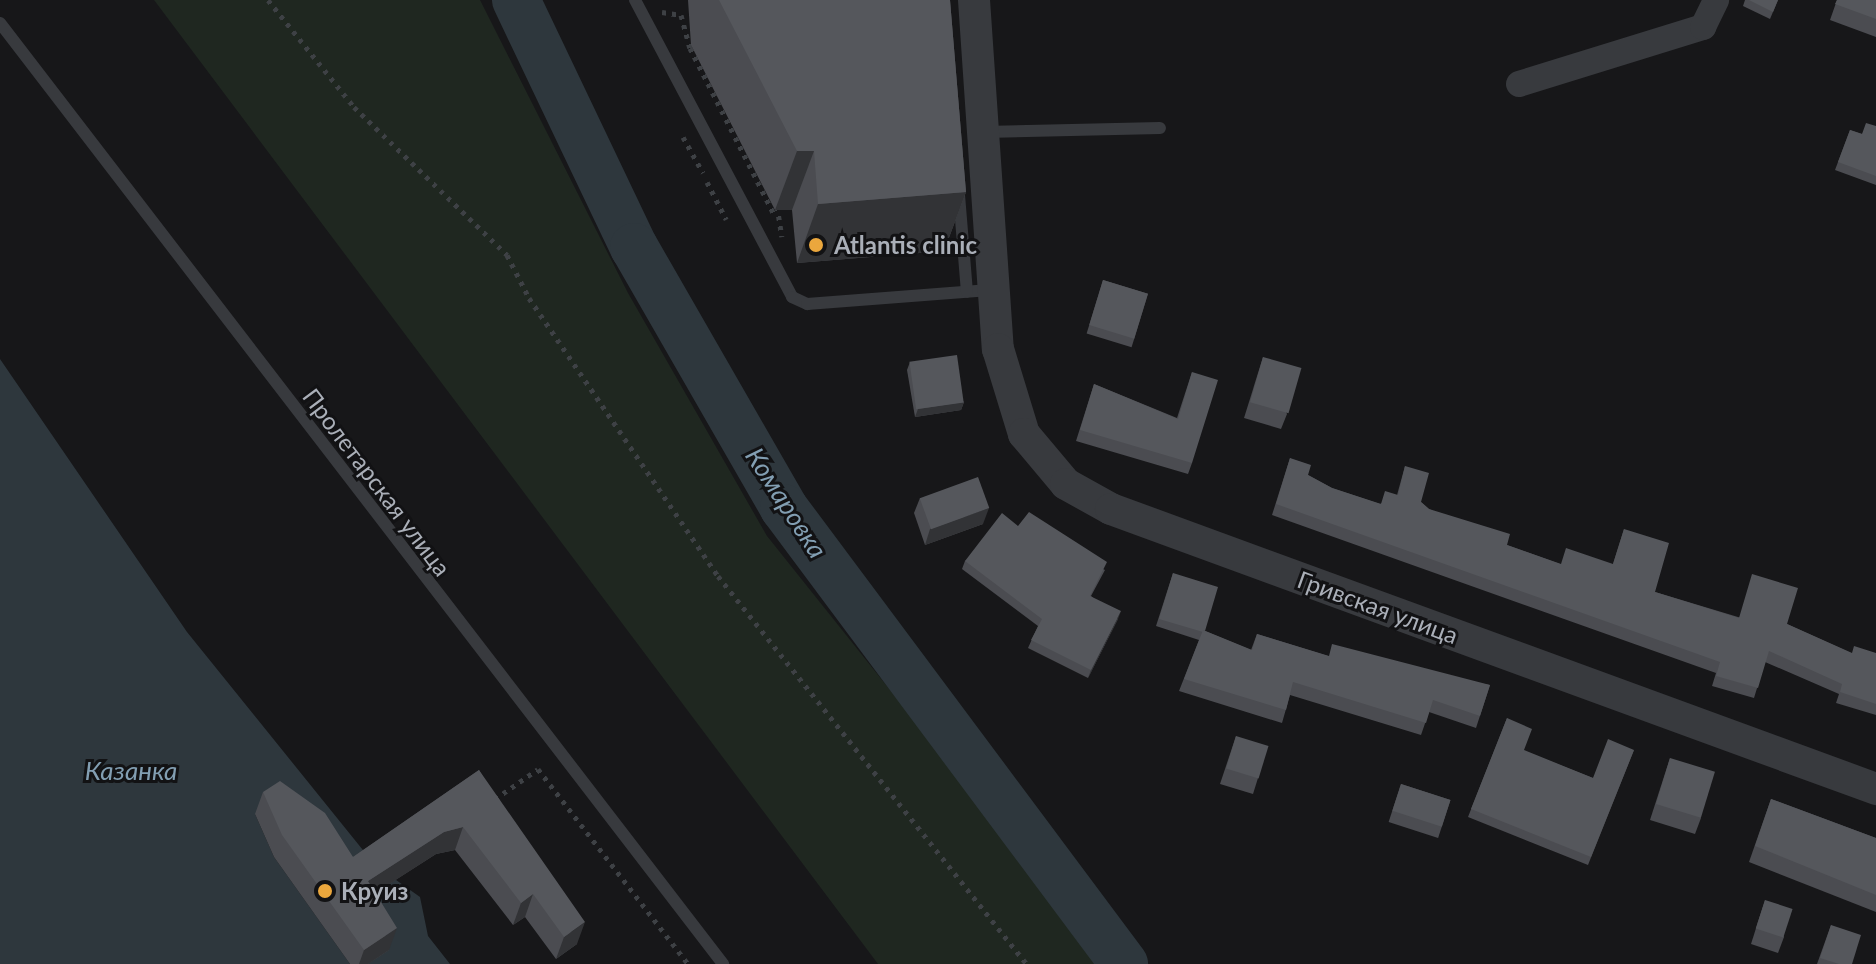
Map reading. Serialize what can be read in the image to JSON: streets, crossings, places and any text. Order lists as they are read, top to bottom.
{
  "streets": {
    "street": ["Гривская улица"],
    "lane": ["Пролетарская улица"]
  },
  "water": ["Комаровка", "Казанка"],
  "places": ["Atlantis clinic", "Круиз"]
}
